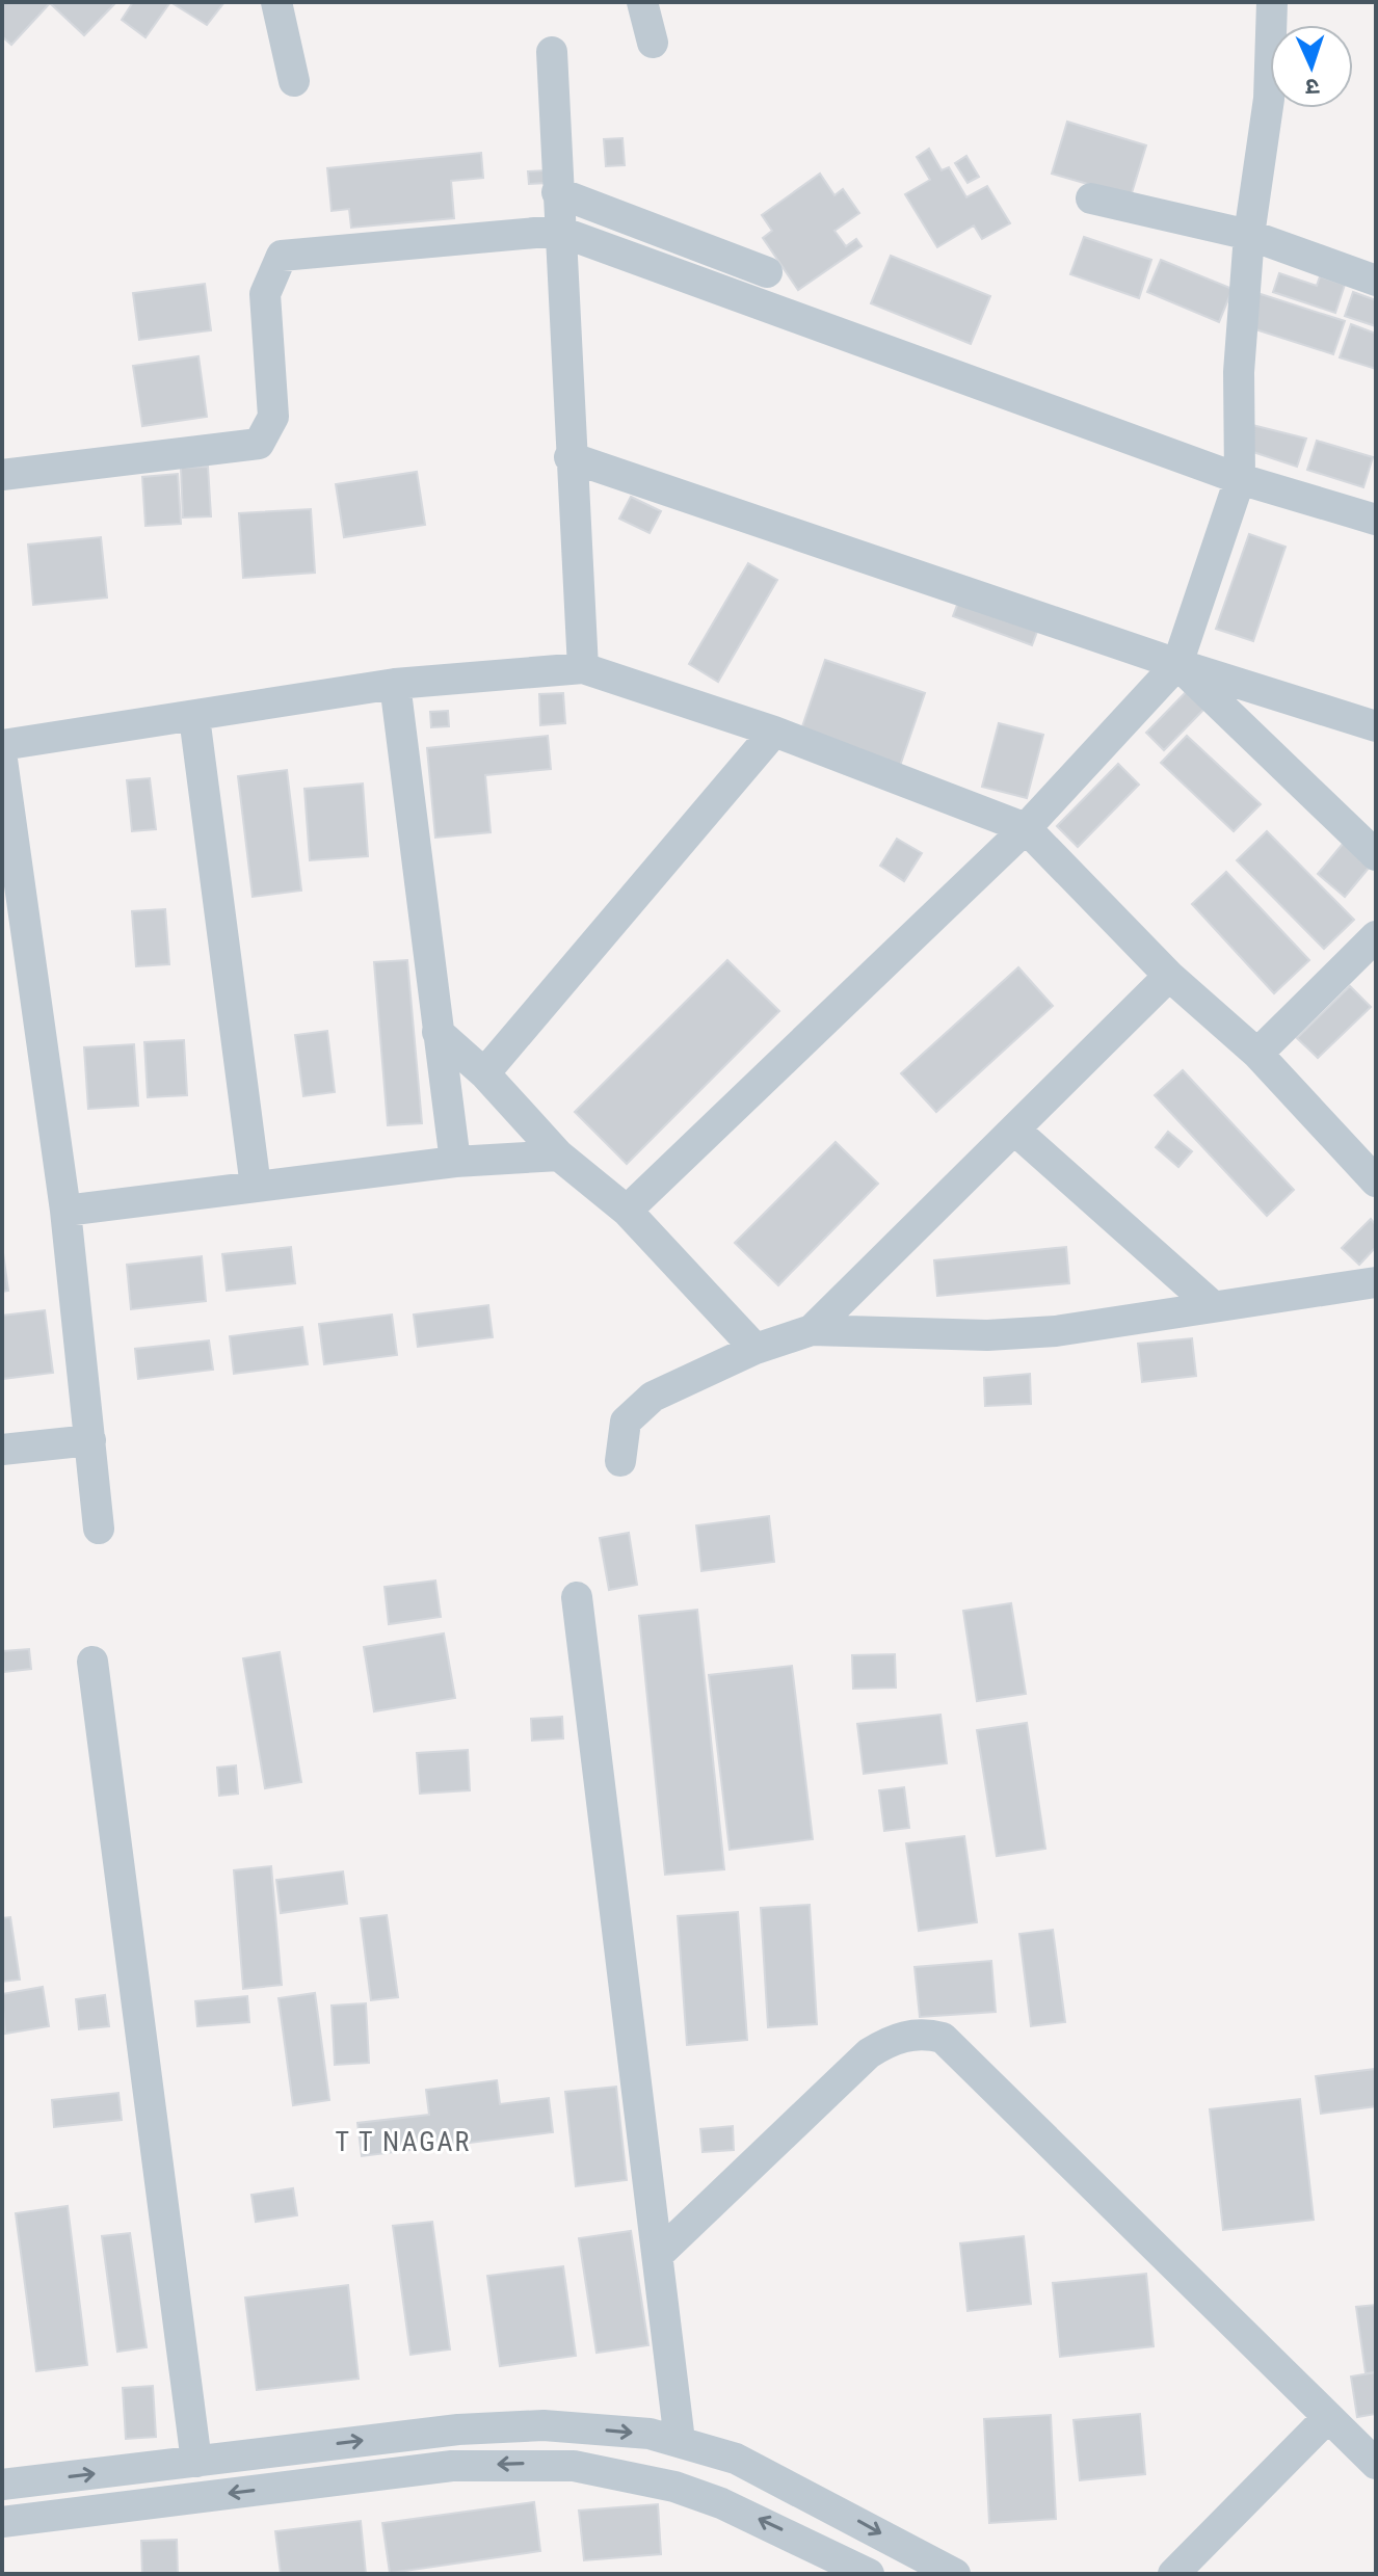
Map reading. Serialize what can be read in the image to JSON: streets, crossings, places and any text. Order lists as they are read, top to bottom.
{
  "districts": ["T T NAGAR"],
  "north": "bottom"
}
